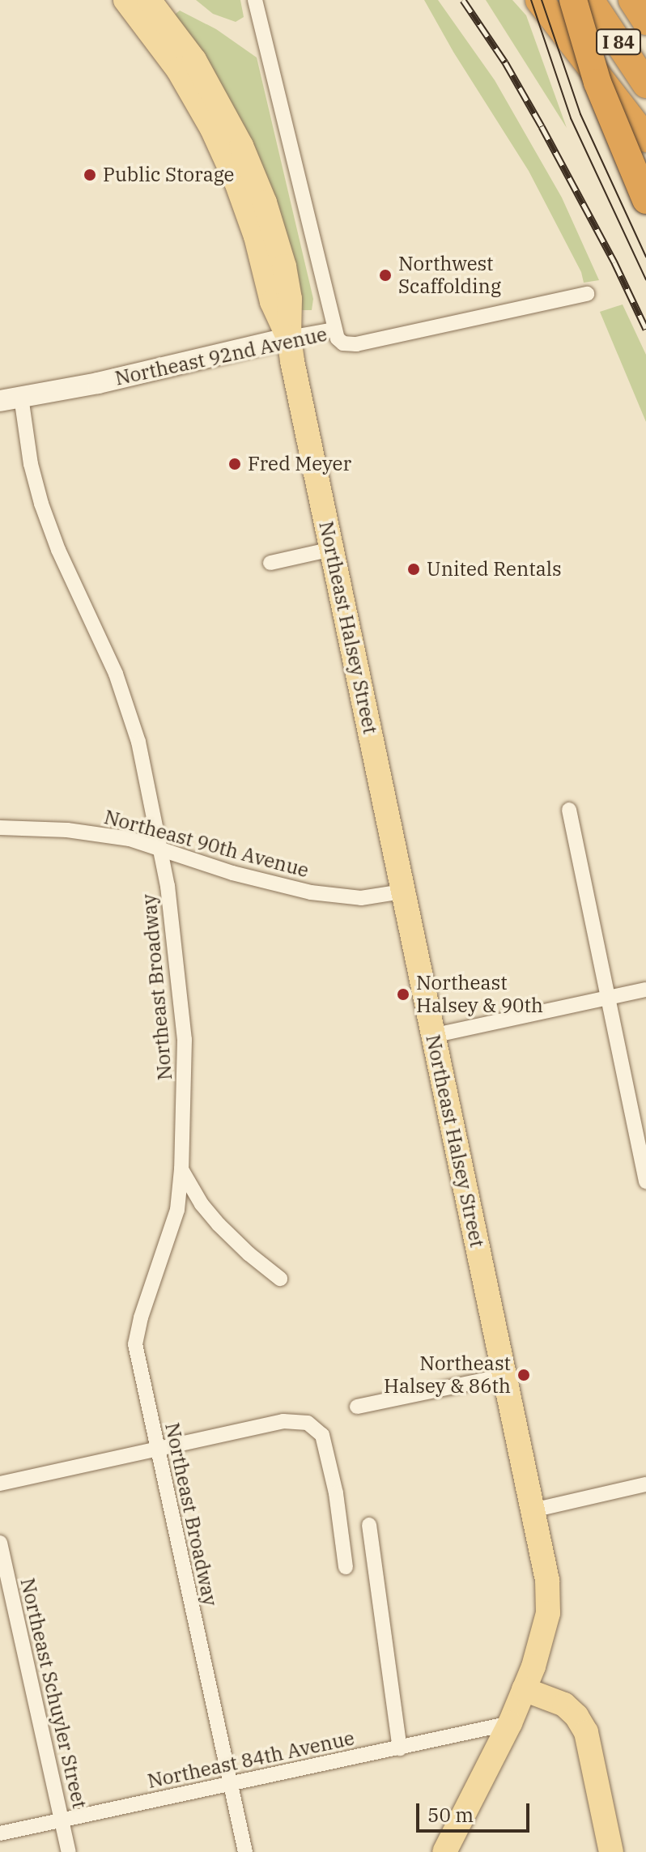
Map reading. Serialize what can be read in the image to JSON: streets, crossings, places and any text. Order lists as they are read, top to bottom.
{
  "streets": {
    "highway": ["I 84"],
    "main road": ["Northeast Halsey Street"],
    "street": [
      "Northeast 92nd Avenue",
      "Northeast 90th Avenue",
      "Northeast Broadway",
      "Northeast Schuyler Street",
      "Northeast 84th Avenue"
    ]
  },
  "crossings": [
    ["Northeast 92nd Avenue", "Northeast Halsey Street"],
    ["Northeast 92nd Avenue", "Northeast Broadway"],
    ["Northeast Halsey Street", "Northeast 90th Avenue"],
    ["Northeast Halsey Street", "Northeast 84th Avenue"],
    ["Northeast 90th Avenue", "Northeast Broadway"],
    ["Northeast Broadway", "Northeast 84th Avenue"],
    ["Northeast Schuyler Street", "Northeast 84th Avenue"]
  ],
  "places": [
    "Public Storage",
    "Northwest Scaffolding",
    "Fred Meyer",
    "United Rentals",
    "Northeast Halsey & 90th",
    "Northeast Halsey & 86th"
  ],
  "scale_bar": "50 m"
}
